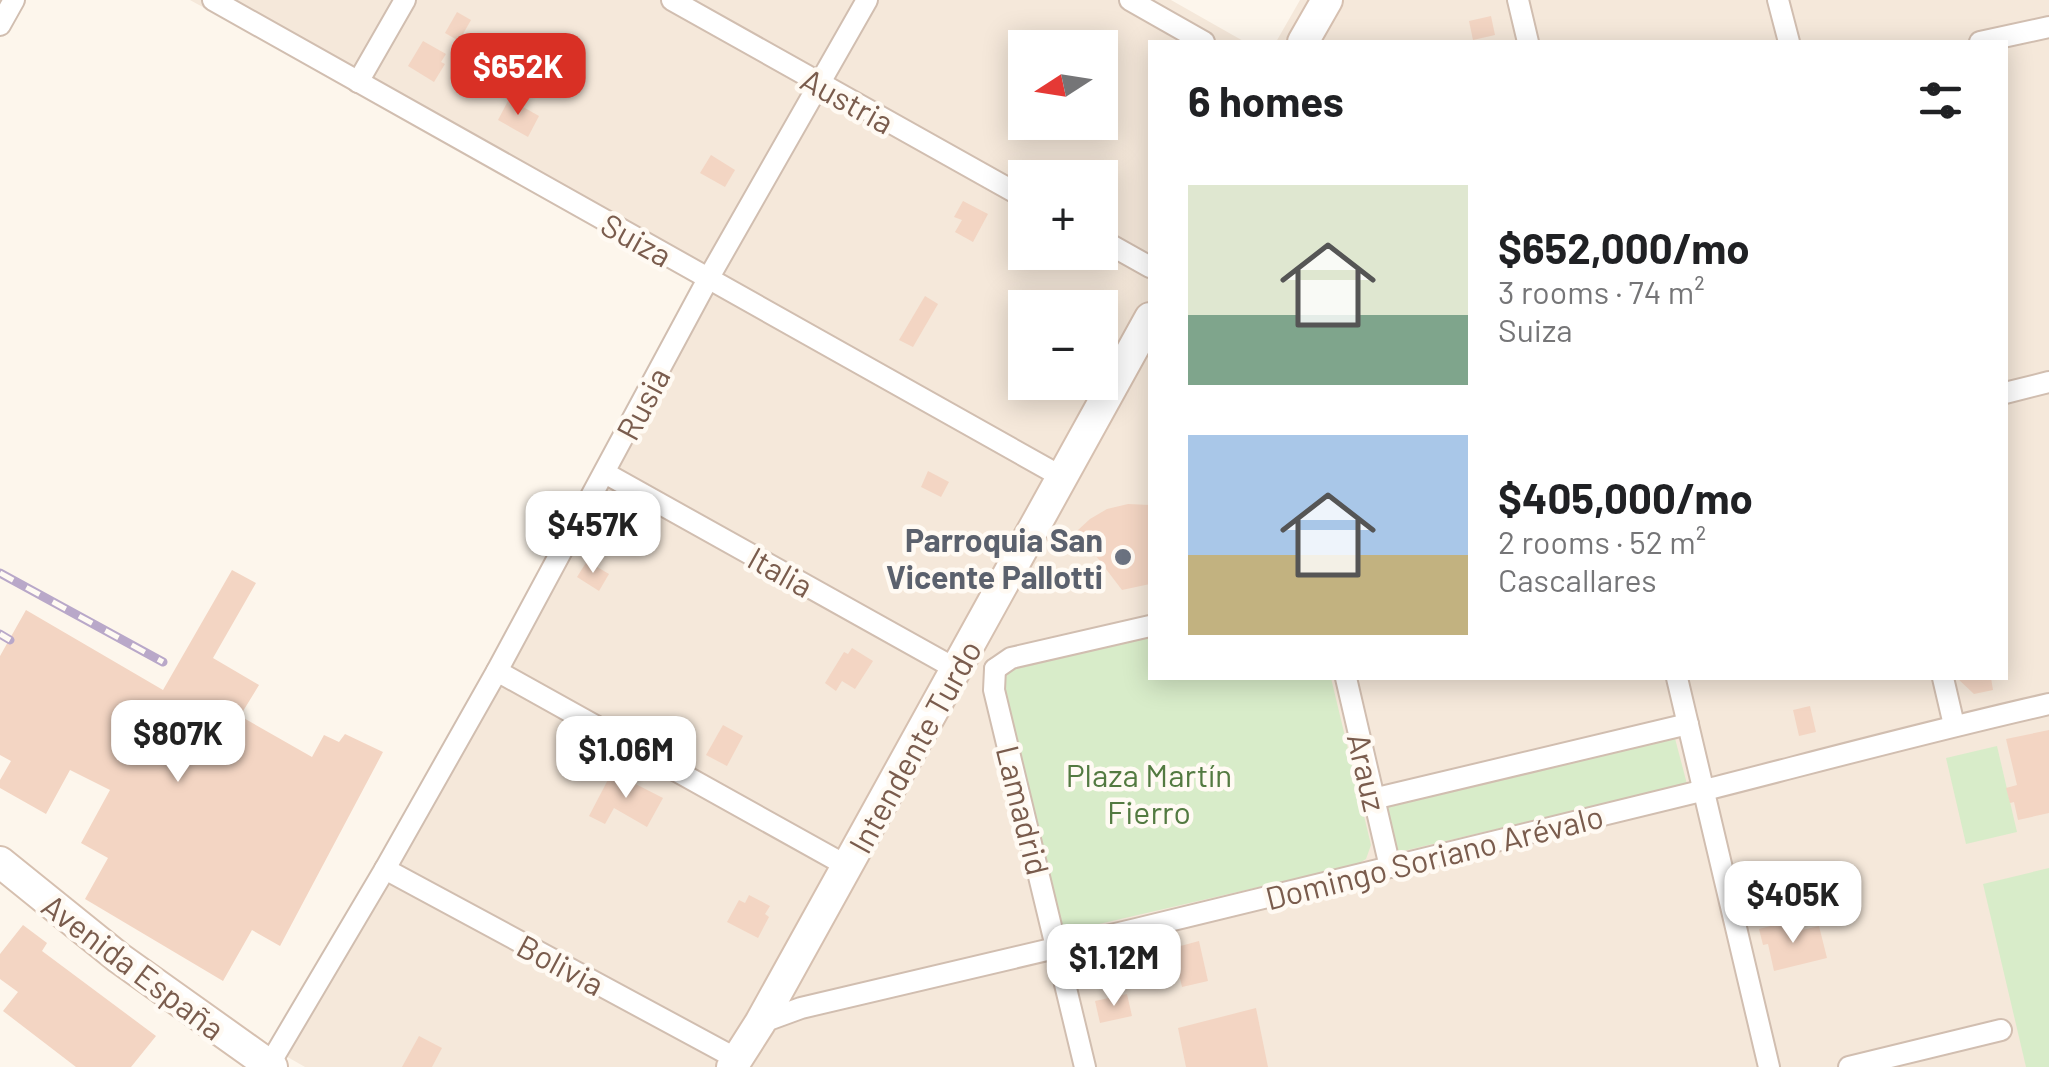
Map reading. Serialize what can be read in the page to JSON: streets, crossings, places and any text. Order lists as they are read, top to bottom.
{
  "streets": {
    "street": [
      "Austria",
      "Suiza",
      "Rusia",
      "Italia",
      "Intendente Turdo",
      "Arauz",
      "Lamadrid",
      "Domingo Soriano Arévalo",
      "Bolivia",
      "Avenida España"
    ]
  },
  "crossings": [
    ["Austria", "Rusia"],
    ["Suiza", "Rusia"],
    ["Suiza", "Intendente Turdo"],
    ["Rusia", "Italia"],
    ["Rusia", "Bolivia"],
    ["Rusia", "Avenida España"],
    ["Italia", "Intendente Turdo"],
    ["Italia", "Lamadrid"],
    ["Intendente Turdo", "Domingo Soriano Arévalo"],
    ["Intendente Turdo", "Bolivia"],
    ["Arauz", "Domingo Soriano Arévalo"],
    ["Lamadrid", "Domingo Soriano Arévalo"]
  ],
  "parks": ["Plaza Martín Fierro"],
  "places": ["Parroquia San Vicente Pallotti"],
  "north": "left",
  "page": {
    "map_buttons": ["+", "−"],
    "price": [
      "$652K",
      "$457K",
      "$807K",
      "$1.06M",
      "$405K",
      "$1.12M"
    ],
    "heading": "6 homes",
    "list": [
      {
        "name": "$652,000/mo",
        "note": "3 rooms · 74 m² · Suiza"
      },
      {
        "name": "$405,000/mo",
        "note": "2 rooms · 52 m² · Cascallares"
      }
    ]
  }
}
